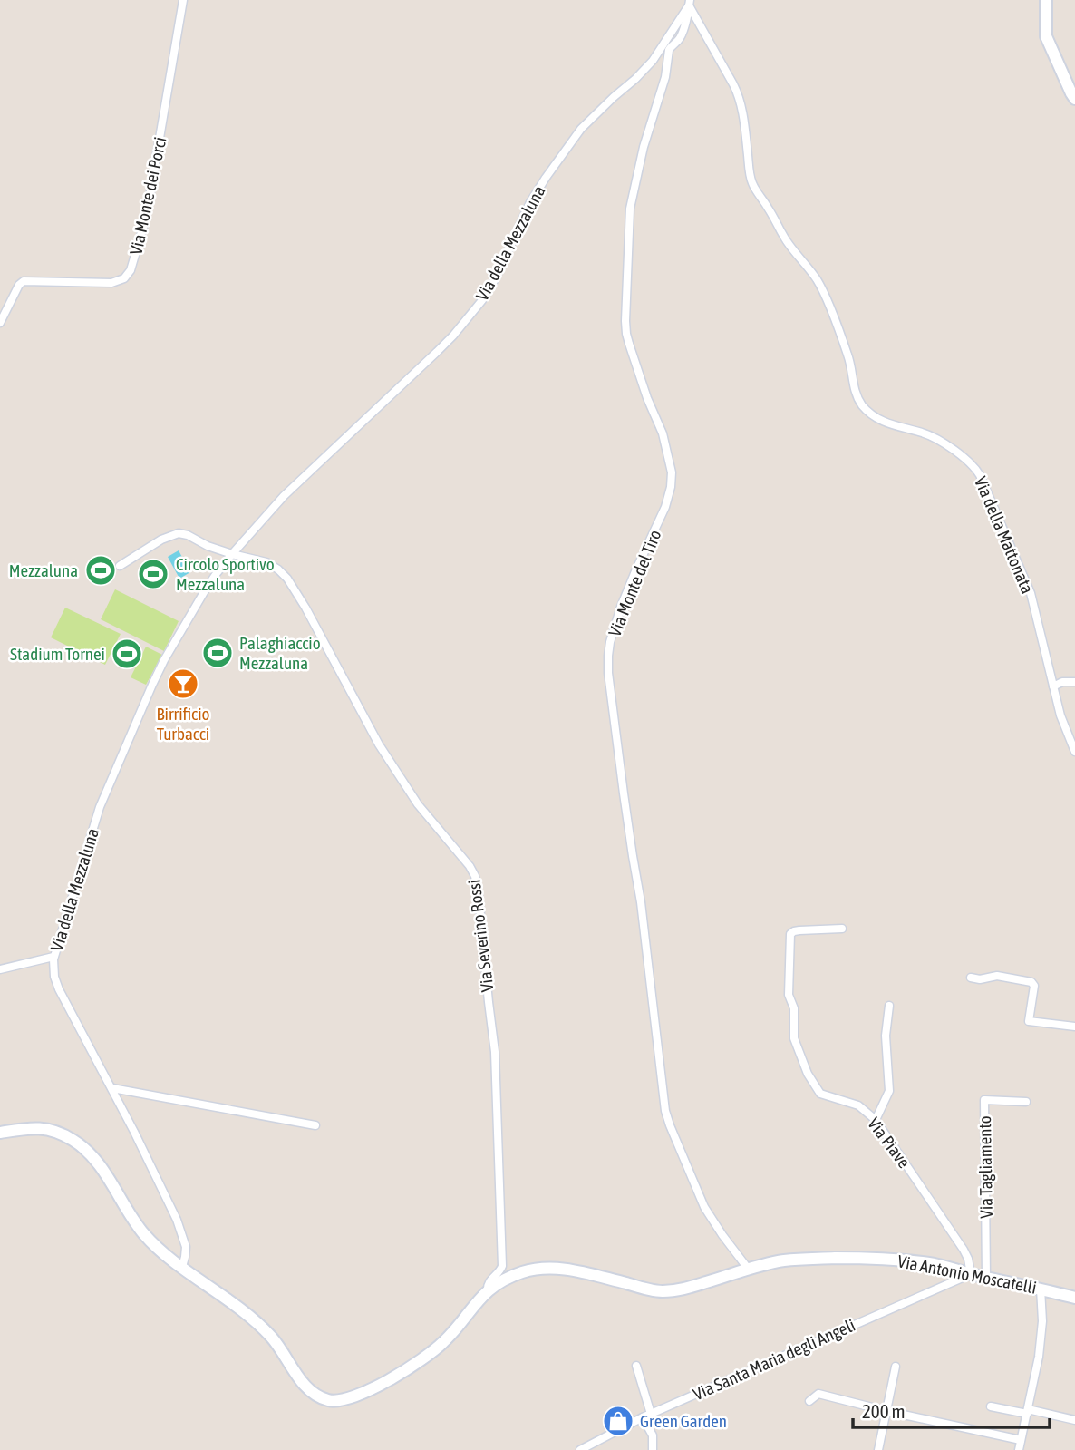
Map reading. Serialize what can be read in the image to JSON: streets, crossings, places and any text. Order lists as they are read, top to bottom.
{
  "streets": {
    "street": [
      "Via Monte dei Porci",
      "Via della Mezzaluna",
      "Via della Mattonata",
      "Via Monte del Tiro",
      "Via Severino Rossi",
      "Via Piave",
      "Via Tagliamento",
      "Via Antonio Moscatelli",
      "Via Santa Maria degli Angeli"
    ]
  },
  "crossings": [
    ["Via della Mezzaluna", "Via della Mattonata"],
    ["Via della Mezzaluna", "Via Monte del Tiro"],
    ["Via della Mezzaluna", "Via Severino Rossi"],
    ["Via della Mezzaluna", "Via Antonio Moscatelli"],
    ["Via della Mattonata", "Via Monte del Tiro"],
    ["Via Monte del Tiro", "Via Antonio Moscatelli"],
    ["Via Severino Rossi", "Via Antonio Moscatelli"],
    ["Via Piave", "Via Antonio Moscatelli"],
    ["Via Piave", "Via Santa Maria degli Angeli"],
    ["Via Tagliamento", "Via Antonio Moscatelli"],
    ["Via Antonio Moscatelli", "Via Santa Maria degli Angeli"]
  ],
  "places": {
    "sports": [
      "Mezzaluna",
      "Circolo Sportivo Mezzaluna",
      "Palaghiaccio Mezzaluna",
      "Stadium Tornei"
    ],
    "bar": ["Birrificio Turbacci"],
    "shop": ["Green Garden"]
  },
  "scale_bar": "200 m"
}
